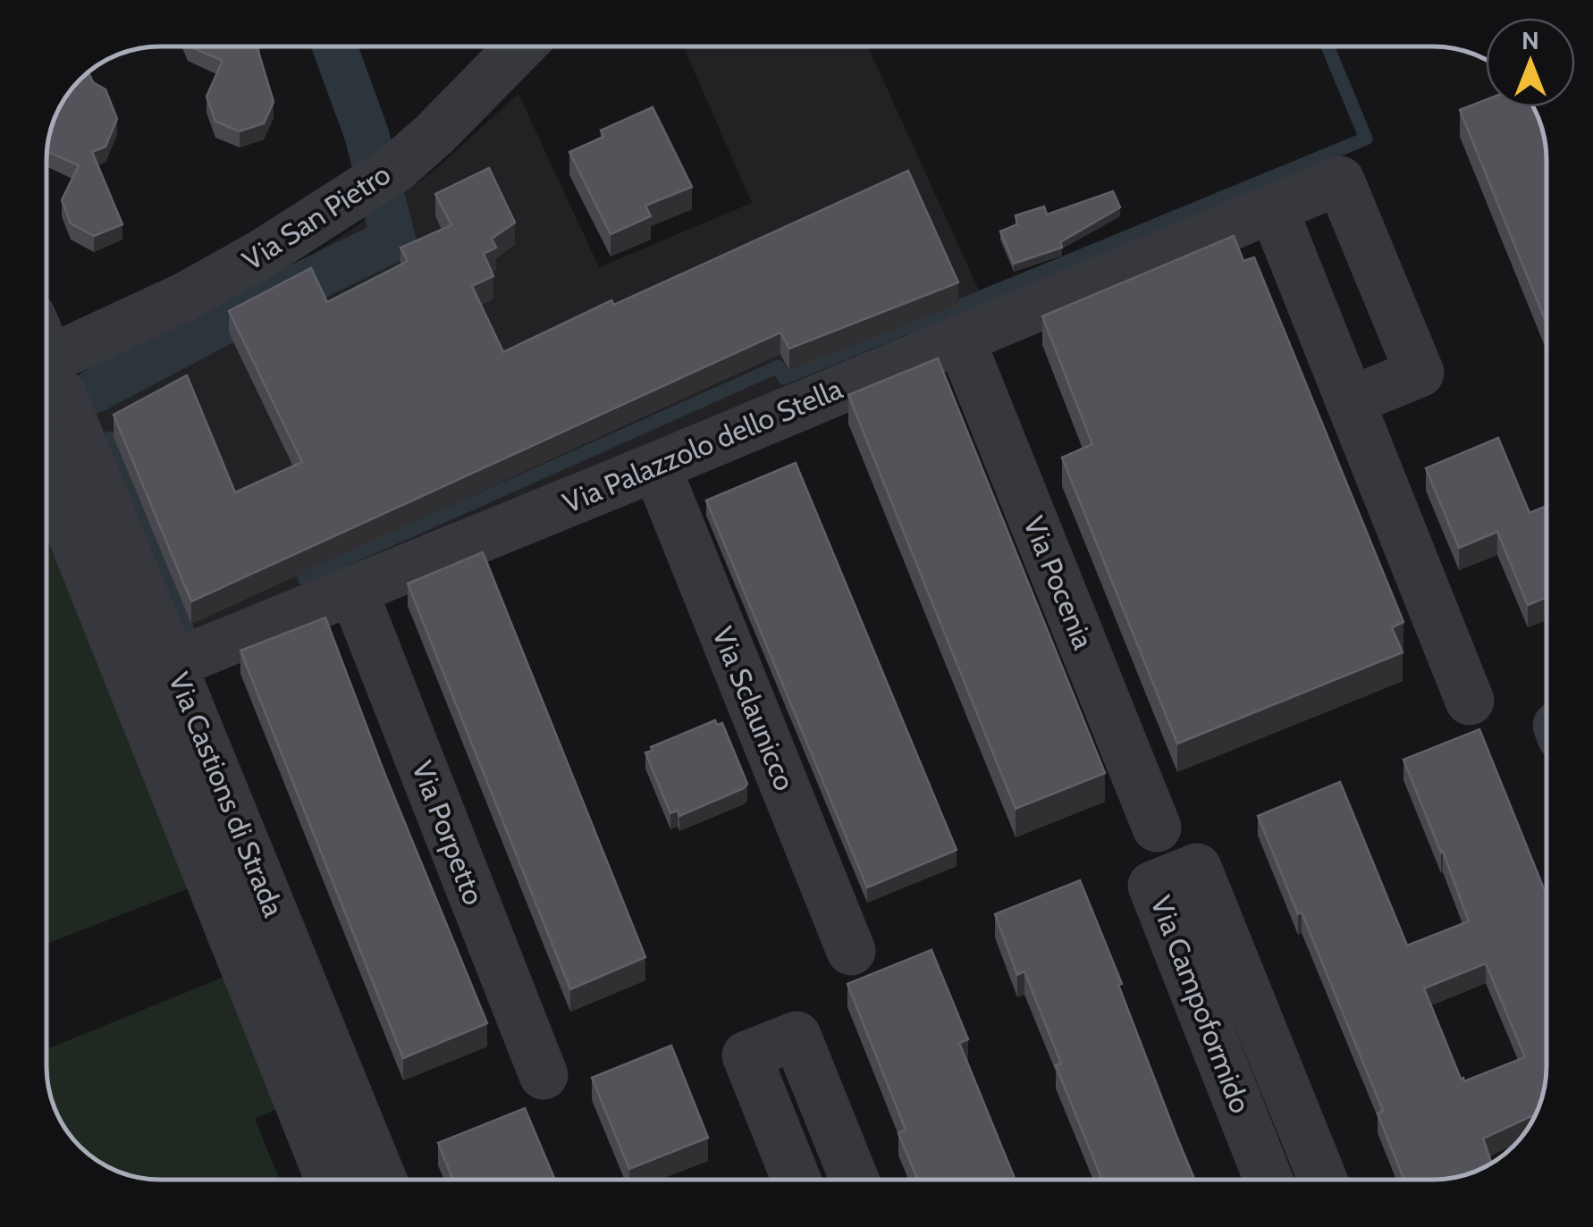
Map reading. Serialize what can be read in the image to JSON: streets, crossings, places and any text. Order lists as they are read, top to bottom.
{
  "streets": {
    "street": [
      "Via San Pietro",
      "Via Palazzolo dello Stella",
      "Via Pocenia",
      "Via Sclaunicco",
      "Via Castions di Strada",
      "Via Porpetto",
      "Via Campoformido"
    ]
  },
  "crossings": [
    ["Via Palazzolo dello Stella", "Via Pocenia"],
    ["Via Palazzolo dello Stella", "Via Sclaunicco"],
    ["Via Palazzolo dello Stella", "Via Castions di Strada"],
    ["Via Palazzolo dello Stella", "Via Porpetto"]
  ],
  "north": "top"
}
